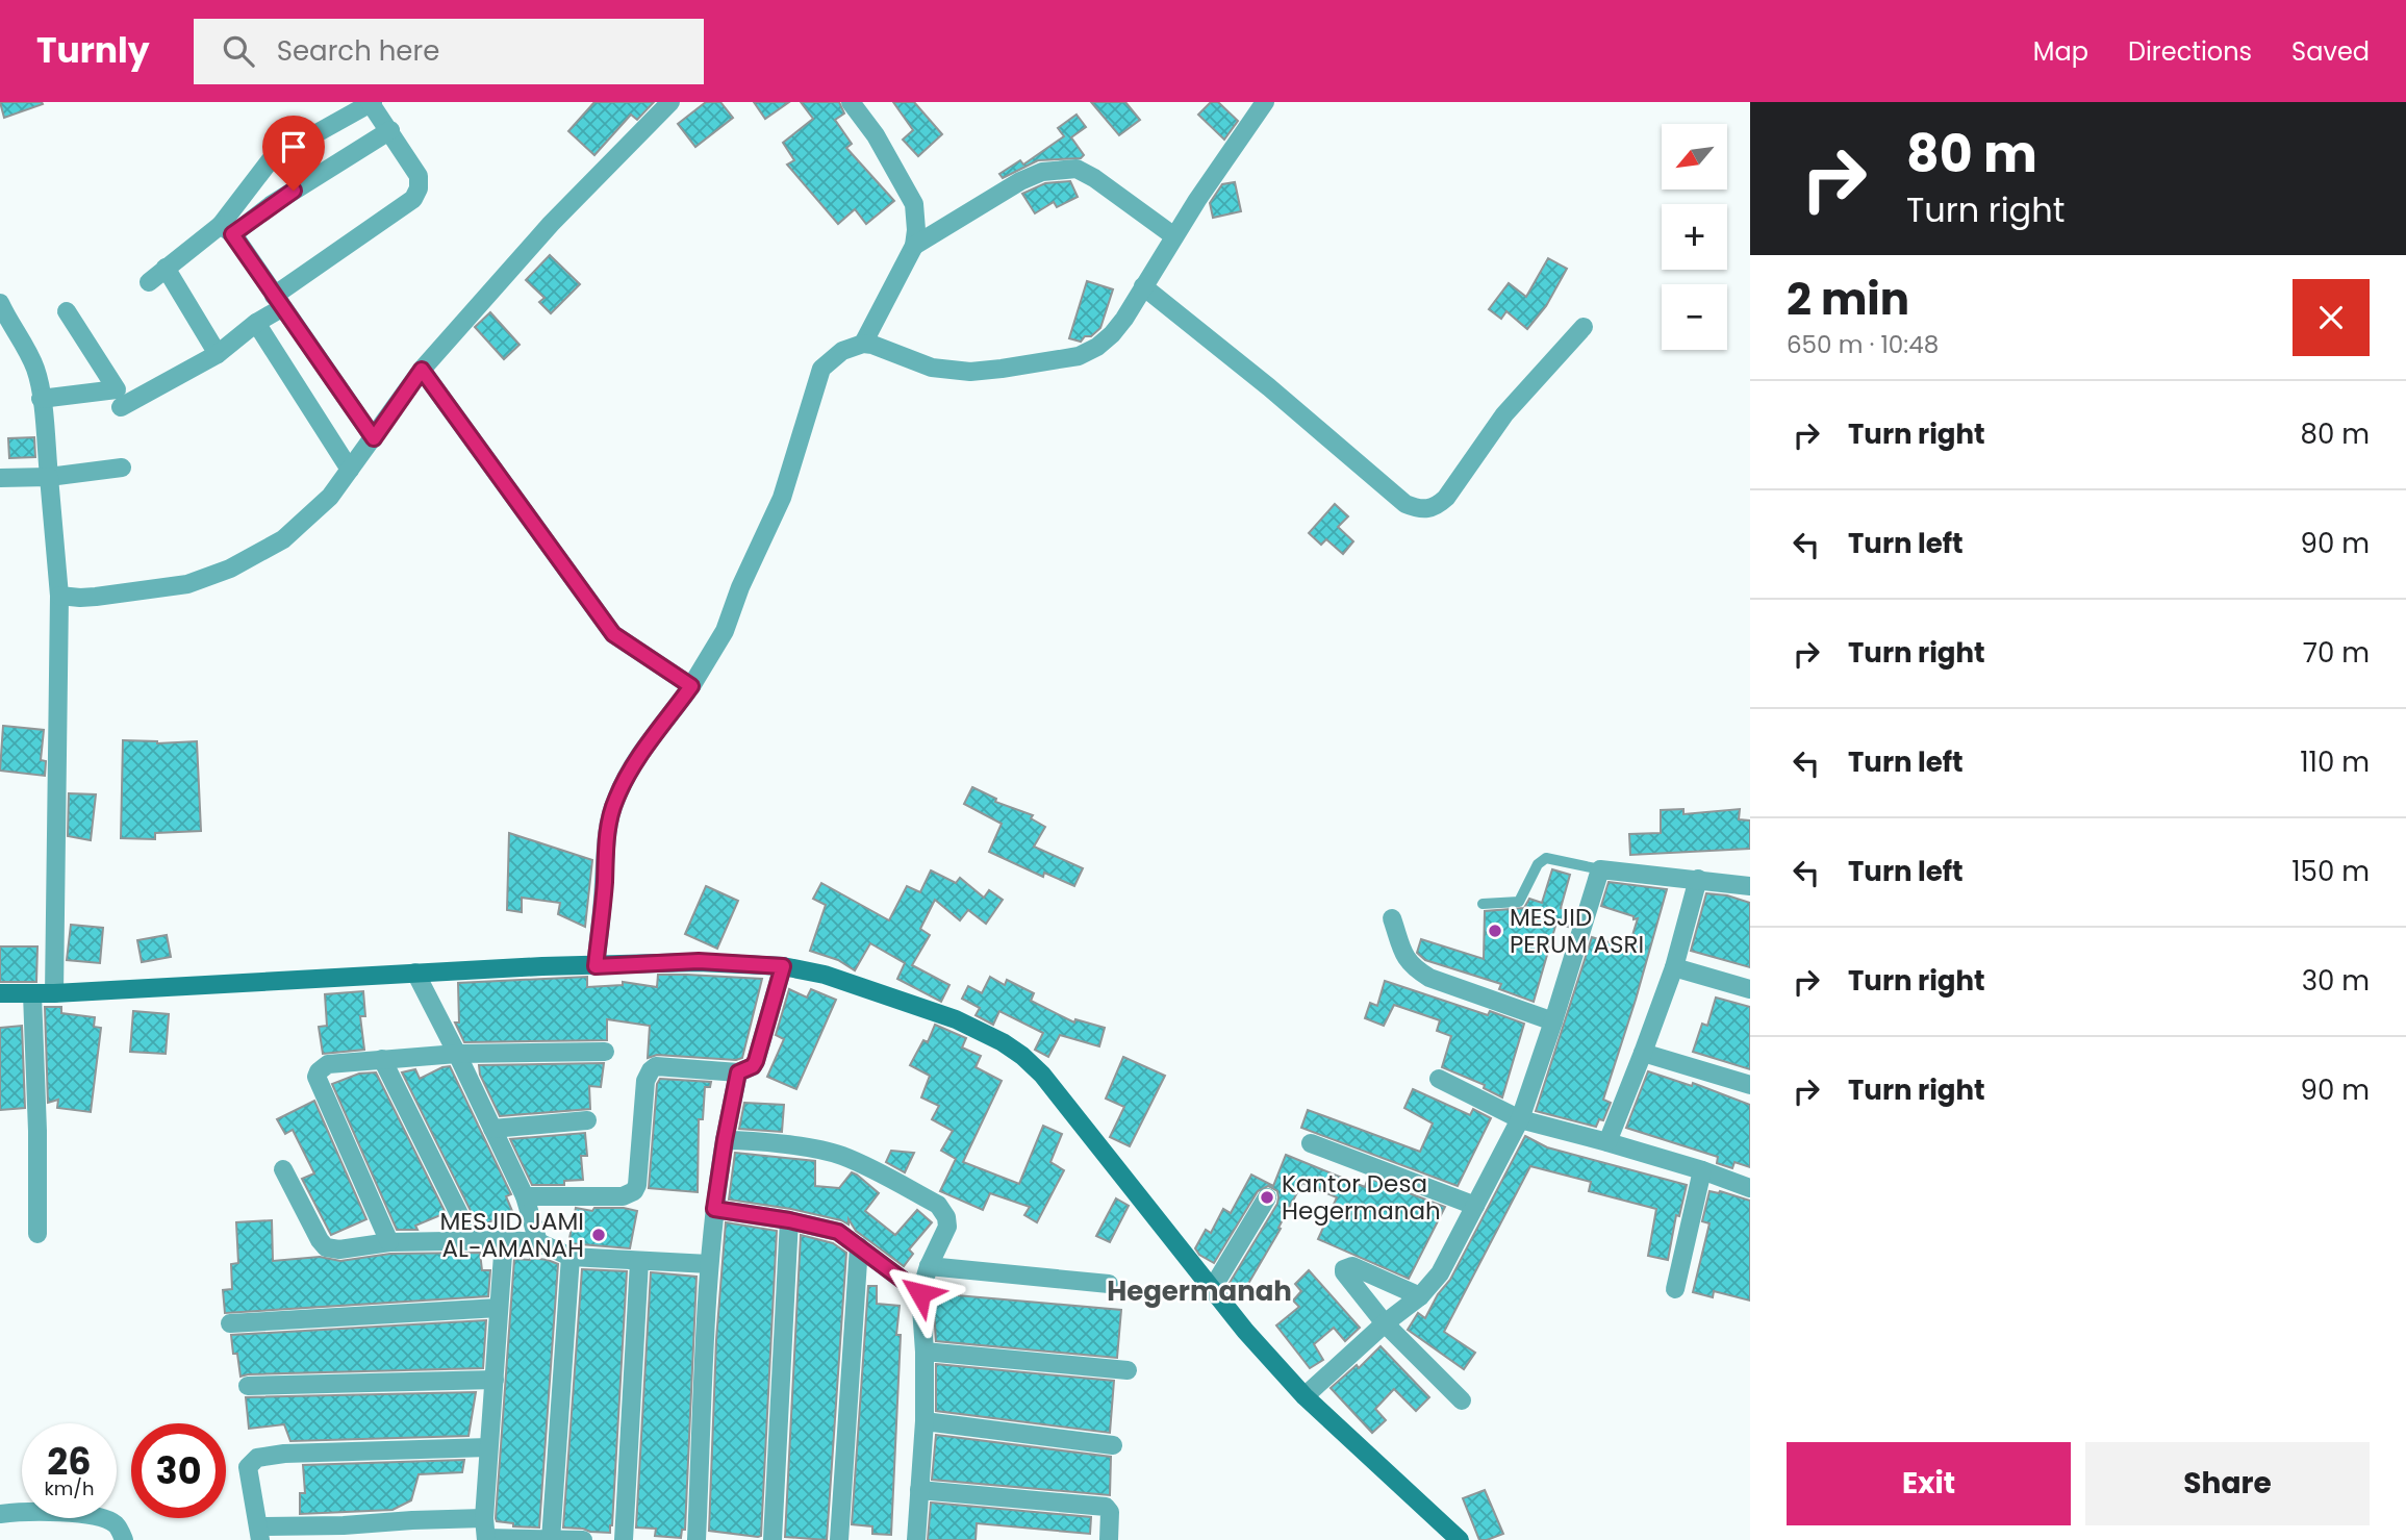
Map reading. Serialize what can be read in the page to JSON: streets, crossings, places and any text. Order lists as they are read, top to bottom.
{
  "districts": ["Hegermanah"],
  "places": ["MESJID PERUM ASRI", "Kantor Desa Hegermanah", "MESJID JAMI AL-AMANAH"],
  "north": "bottom left",
  "page": {
    "header": "Turnly",
    "search": "Search here",
    "nav": ["Map", "Directions", "Saved"],
    "turn": ["80 m", "Turn right"],
    "map_buttons": ["+", "−"],
    "heading": ["2 min", "650 m · 10:48"],
    "list": [
      {
        "name": "Turn right",
        "value": "80 m"
      },
      {
        "name": "Turn left",
        "value": "90 m"
      },
      {
        "name": "Turn right",
        "value": "70 m"
      },
      {
        "name": "Turn left",
        "value": "110 m"
      },
      {
        "name": "Turn left",
        "value": "150 m"
      },
      {
        "name": "Turn right",
        "value": "30 m"
      },
      {
        "name": "Turn right",
        "value": "90 m"
      }
    ],
    "speed": "26 km/h",
    "limit": "30",
    "buttons": ["Exit", "Share"]
  }
}
